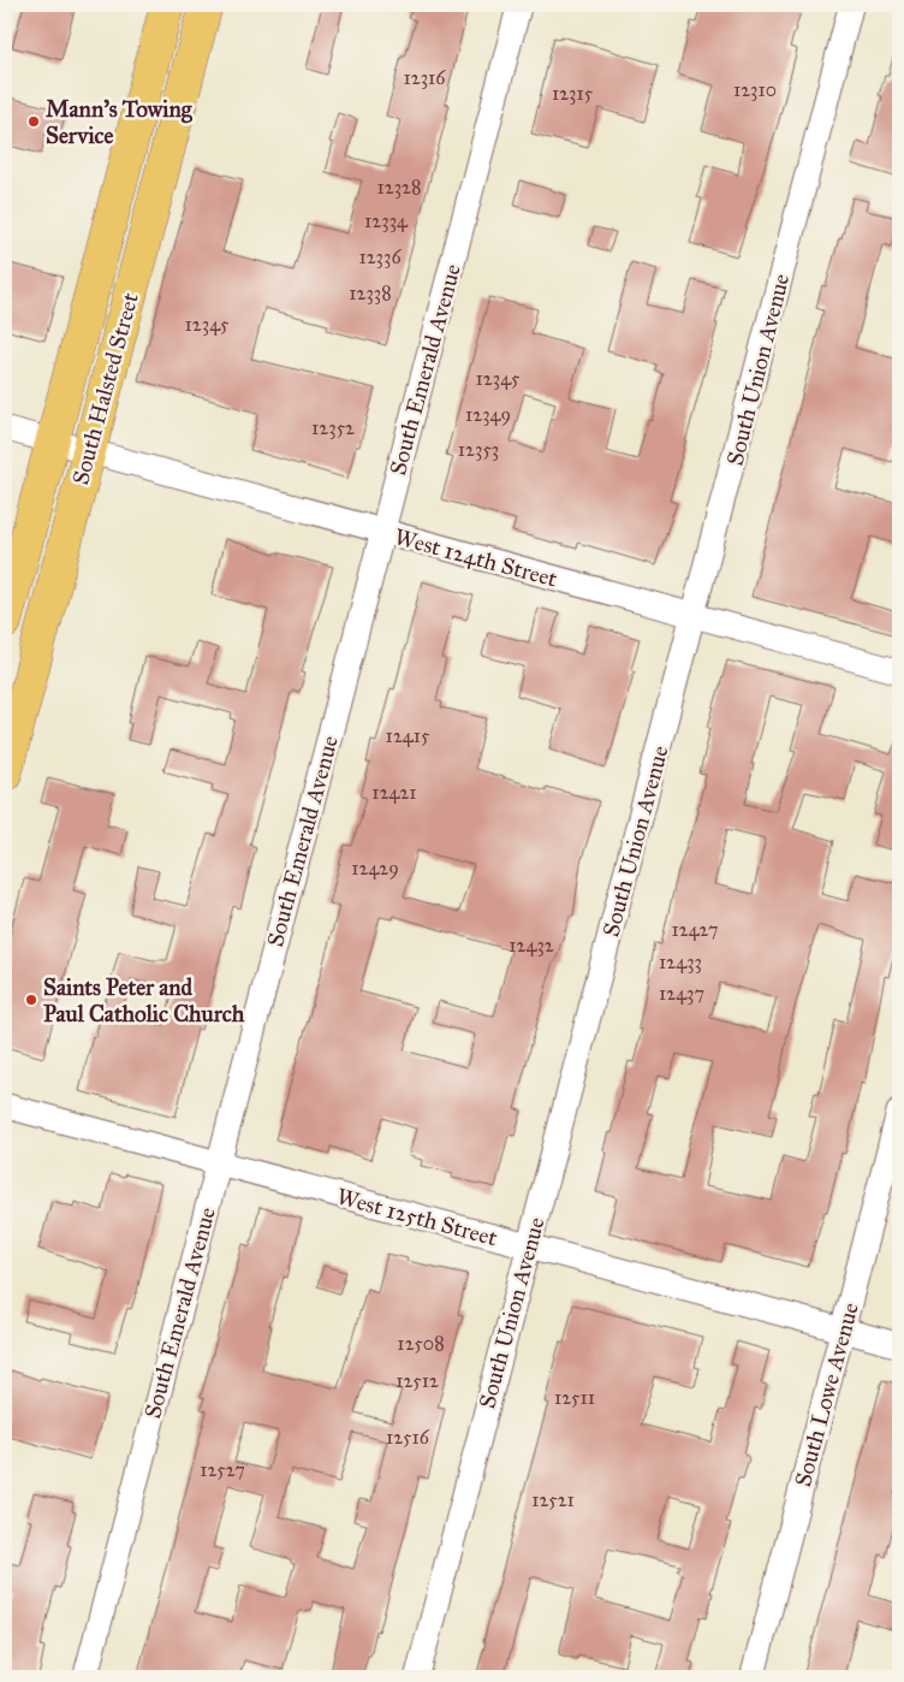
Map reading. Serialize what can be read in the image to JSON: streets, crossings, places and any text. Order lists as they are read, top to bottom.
{
  "streets": {
    "main road": ["South Halsted Street"],
    "street": [
      "South Emerald Avenue",
      "South Union Avenue",
      "West 124th Street",
      "West 125th Street",
      "South Lowe Avenue"
    ]
  },
  "crossings": [
    ["South Emerald Avenue", "West 124th Street"],
    ["South Emerald Avenue", "West 125th Street"],
    ["South Union Avenue", "West 124th Street"],
    ["South Union Avenue", "West 125th Street"],
    ["South Halsted Street", "West 124th Street"],
    ["West 125th Street", "South Lowe Avenue"]
  ],
  "places": ["Mann's Towing Service", "Saints Peter and Paul Catholic Church"],
  "house_numbers": [
    "12316",
    "12310",
    "12315",
    "12328",
    "12334",
    "12336",
    "12338",
    "12345",
    "12345",
    "12349",
    "12352",
    "12353",
    "12415",
    "12421",
    "12429",
    "12427",
    "12432",
    "12433",
    "12437",
    "12508",
    "12512",
    "12511",
    "12516",
    "12527",
    "12521"
  ]
}
